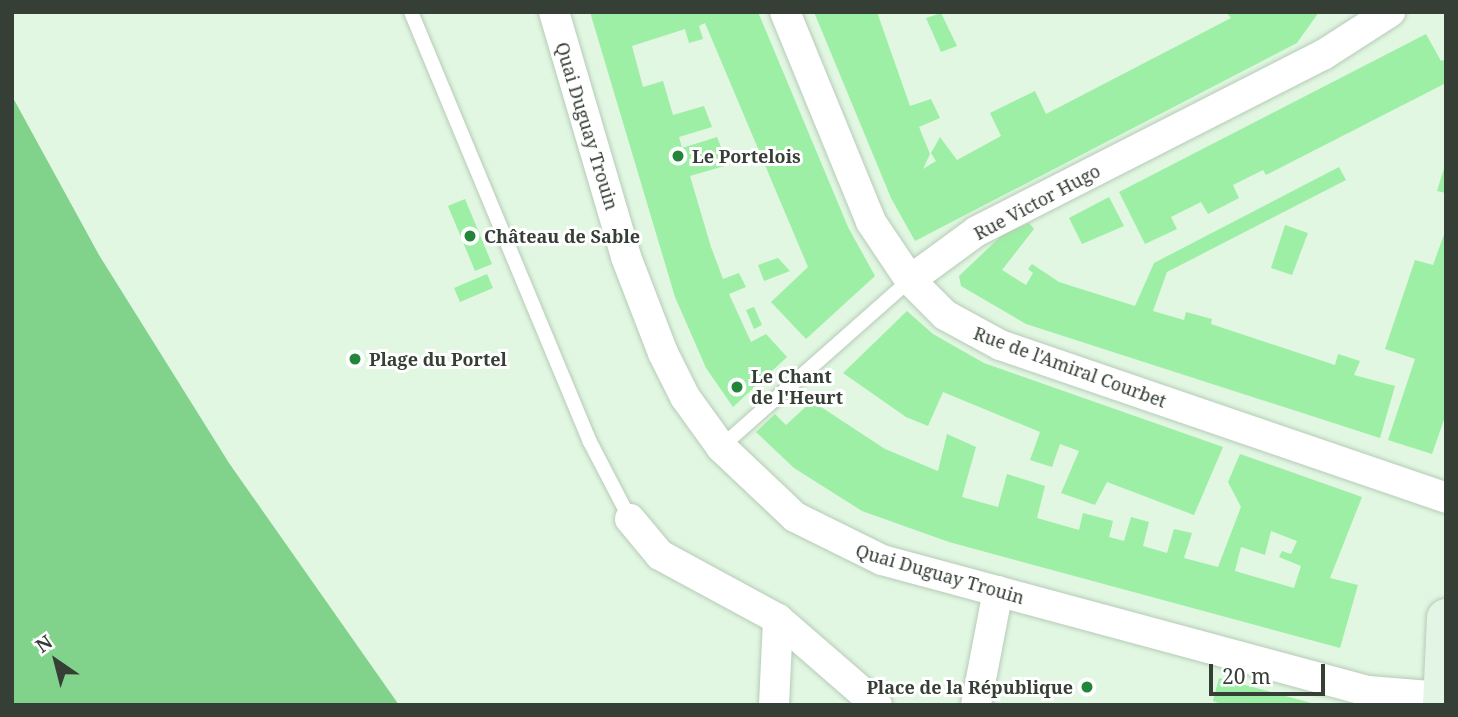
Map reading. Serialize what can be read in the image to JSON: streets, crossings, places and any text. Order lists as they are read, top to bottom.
{
  "streets": {
    "street": ["Quai Duguay Trouin", "Rue Victor Hugo", "Rue de l'Amiral Courbet"]
  },
  "crossings": [
    ["Quai Duguay Trouin", "Rue Victor Hugo"],
    ["Rue Victor Hugo", "Rue de l'Amiral Courbet"]
  ],
  "places": [
    "Le Portelois",
    "Château de Sable",
    "Plage du Portel",
    "Le Chant de l'Heurt",
    "Place de la République"
  ],
  "scale_bar": "20 m",
  "north": "top left"
}
